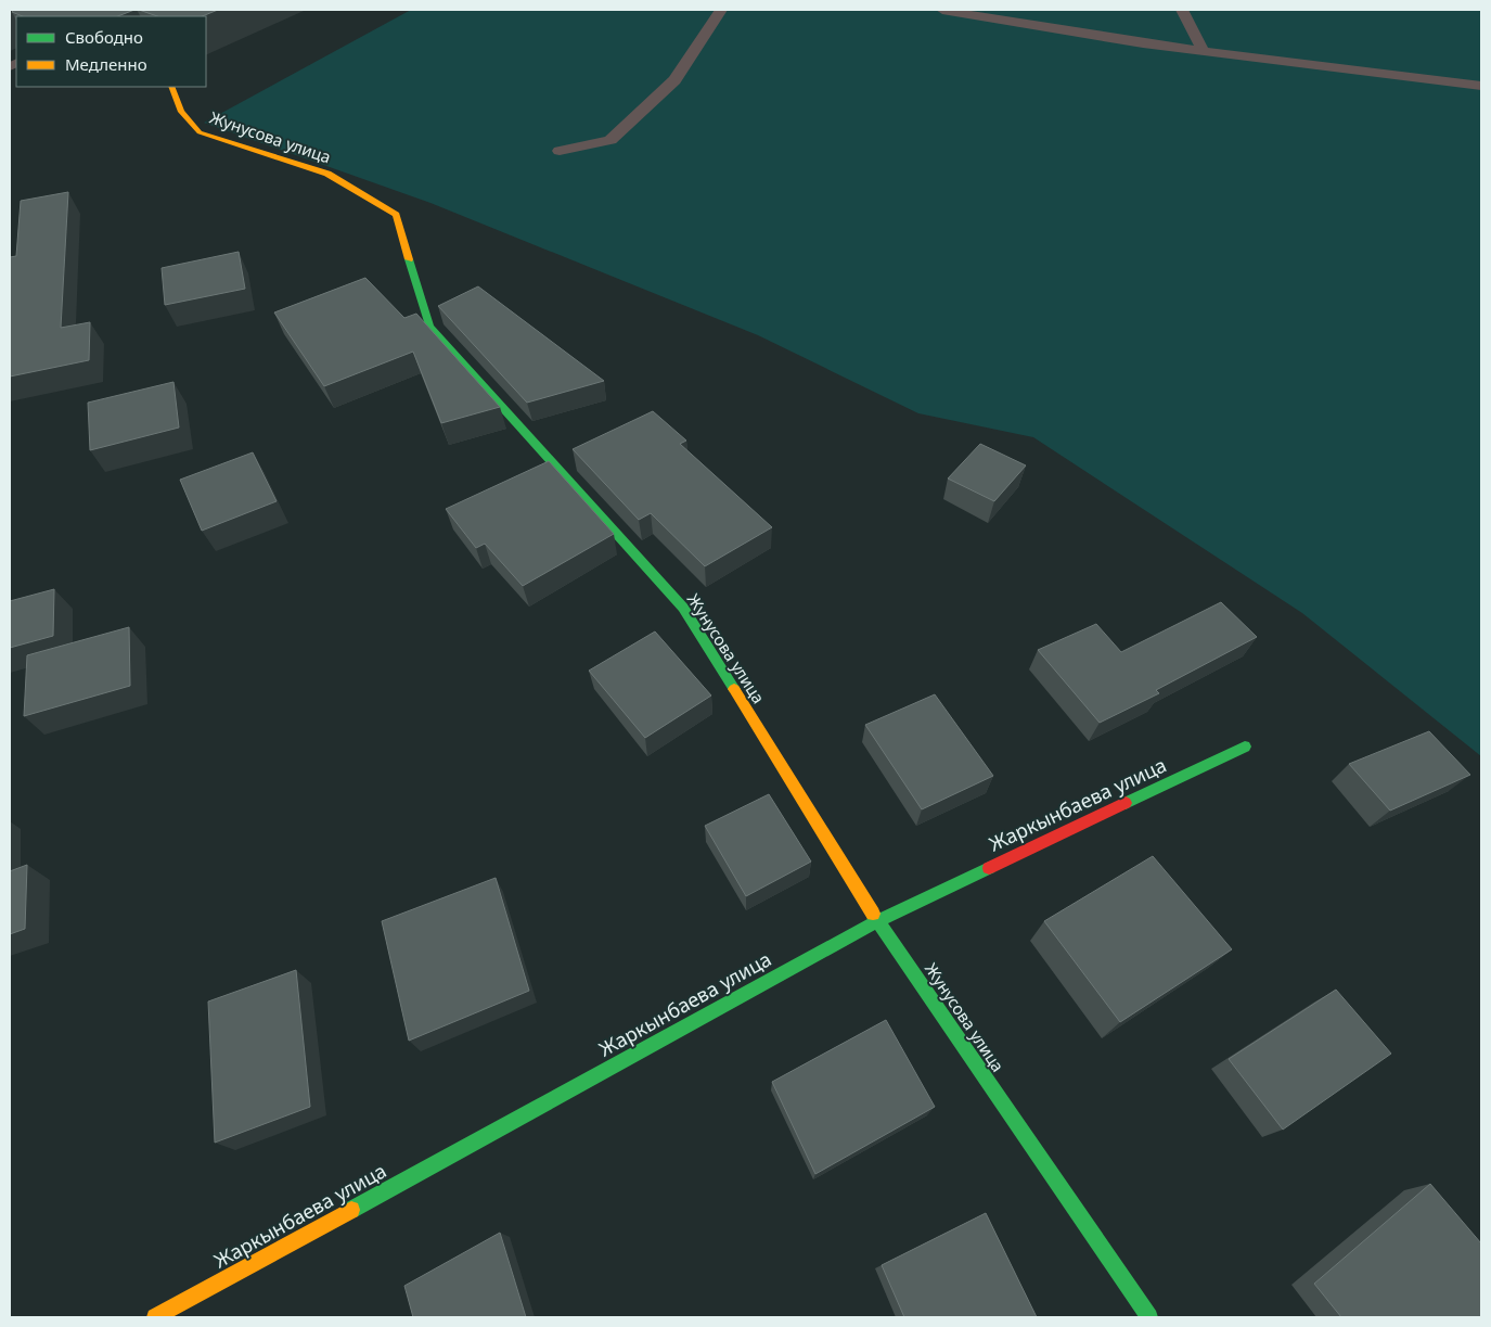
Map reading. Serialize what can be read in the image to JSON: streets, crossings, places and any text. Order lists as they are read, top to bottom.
{
  "streets": {
    "street": ["Жунусова улица", "Жаркынбаева улица"]
  },
  "crossings": [
    ["Жунусова улица", "Жаркынбаева улица"]
  ],
  "legend": ["Свободно", "Медленно"]
}
